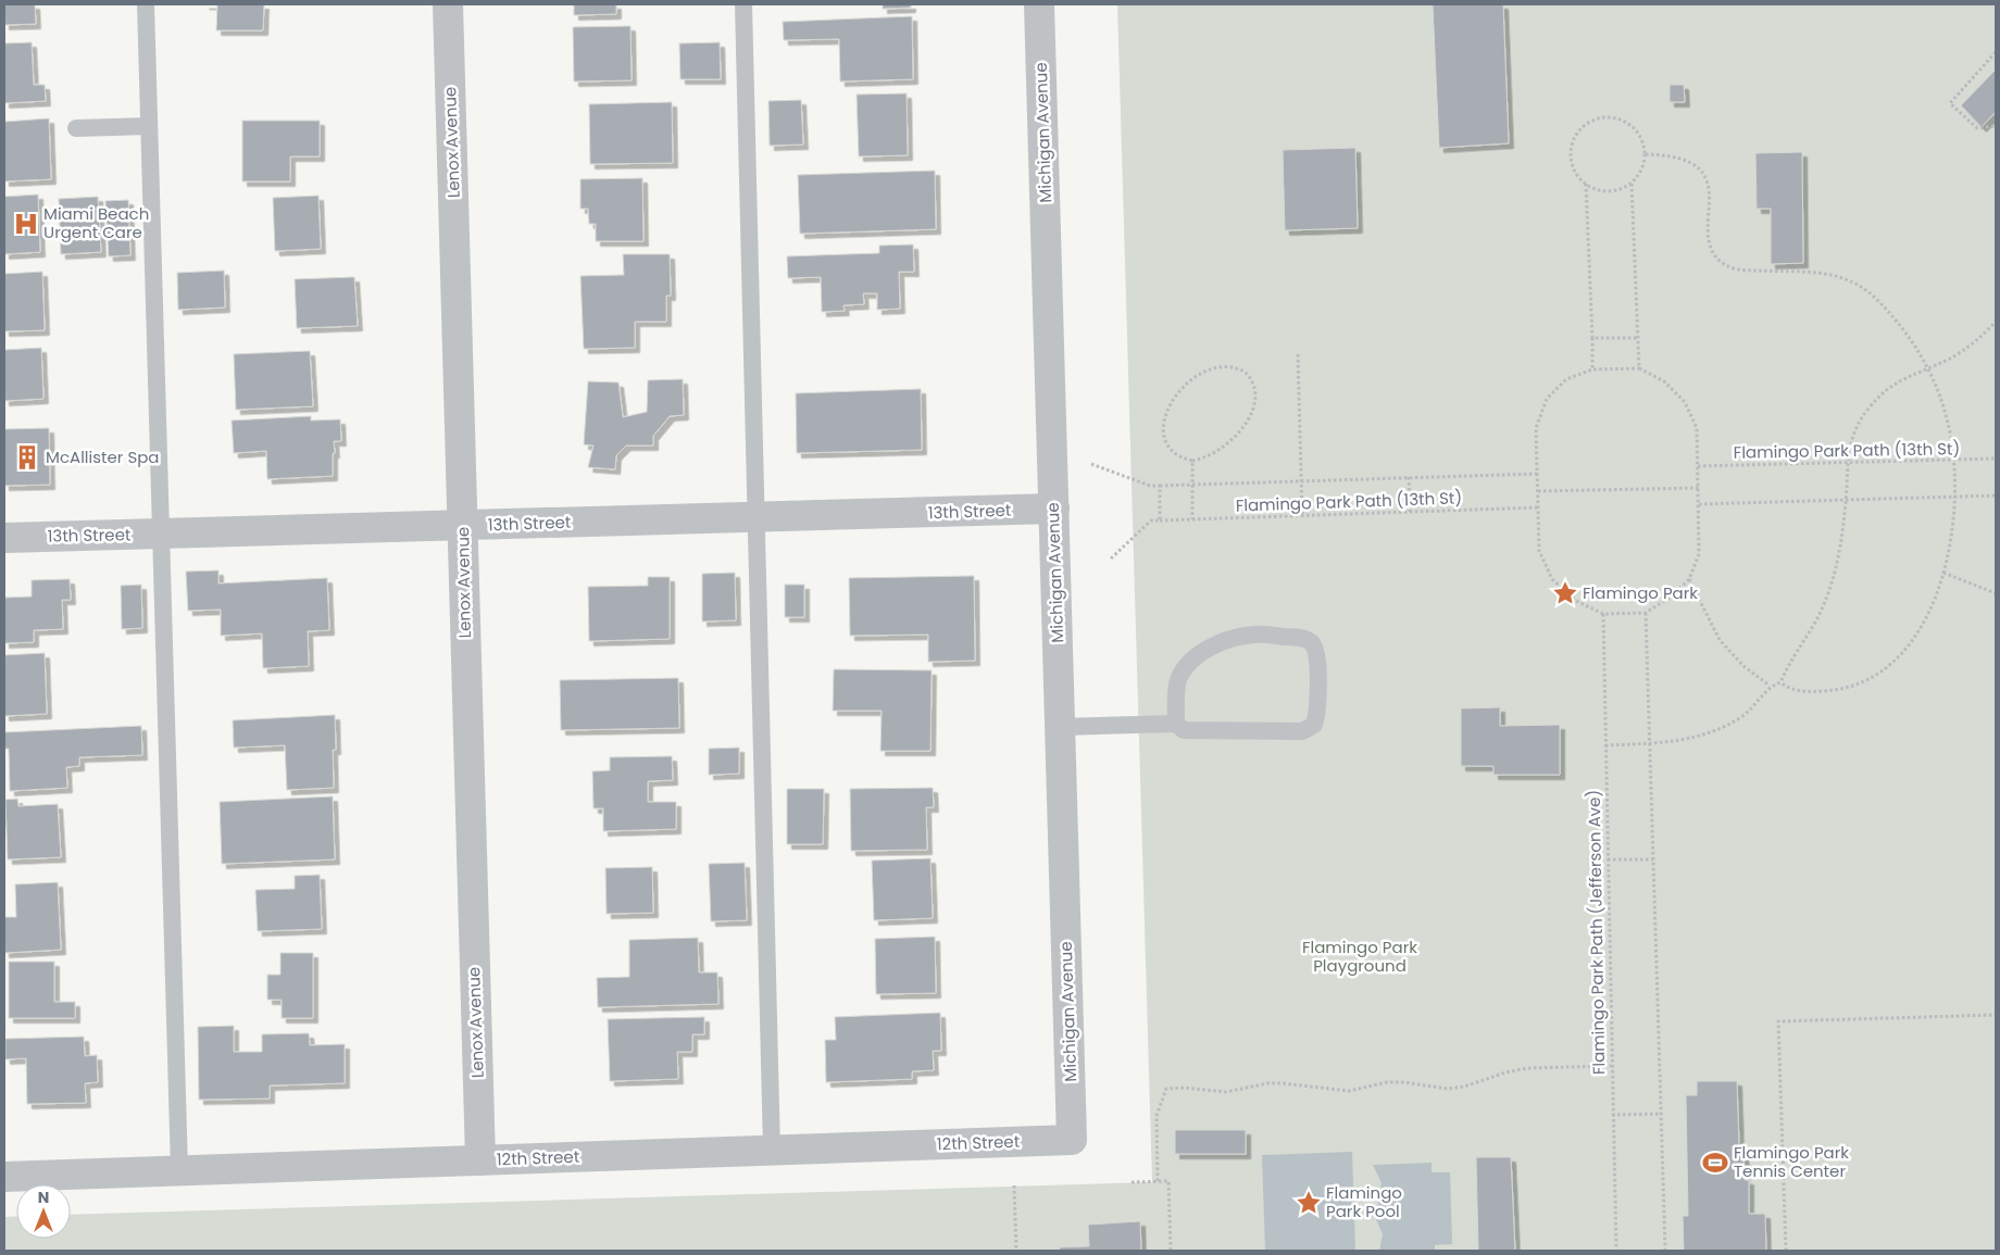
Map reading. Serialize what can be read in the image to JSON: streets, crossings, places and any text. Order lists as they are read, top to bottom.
{
  "streets": {
    "street": [
      "Michigan Avenue",
      "Lenox Avenue",
      "13th Street",
      "12th Street"
    ],
    "path": ["Flamingo Park Path (13th St)", "Flamingo Park Path (Jefferson Ave)"]
  },
  "crossings": [
    ["Michigan Avenue", "13th Street"],
    ["Michigan Avenue", "12th Street"],
    ["Lenox Avenue", "13th Street"],
    ["Lenox Avenue", "12th Street"]
  ],
  "parks": ["Flamingo Park Playground"],
  "places": {
    "hospital": ["Miami Beach Urgent Care"],
    "building": ["McAllister Spa"],
    "place": ["Flamingo Park", "Flamingo Park Pool"],
    "sports": ["Flamingo Park Tennis Center"]
  },
  "north": "top"
}
